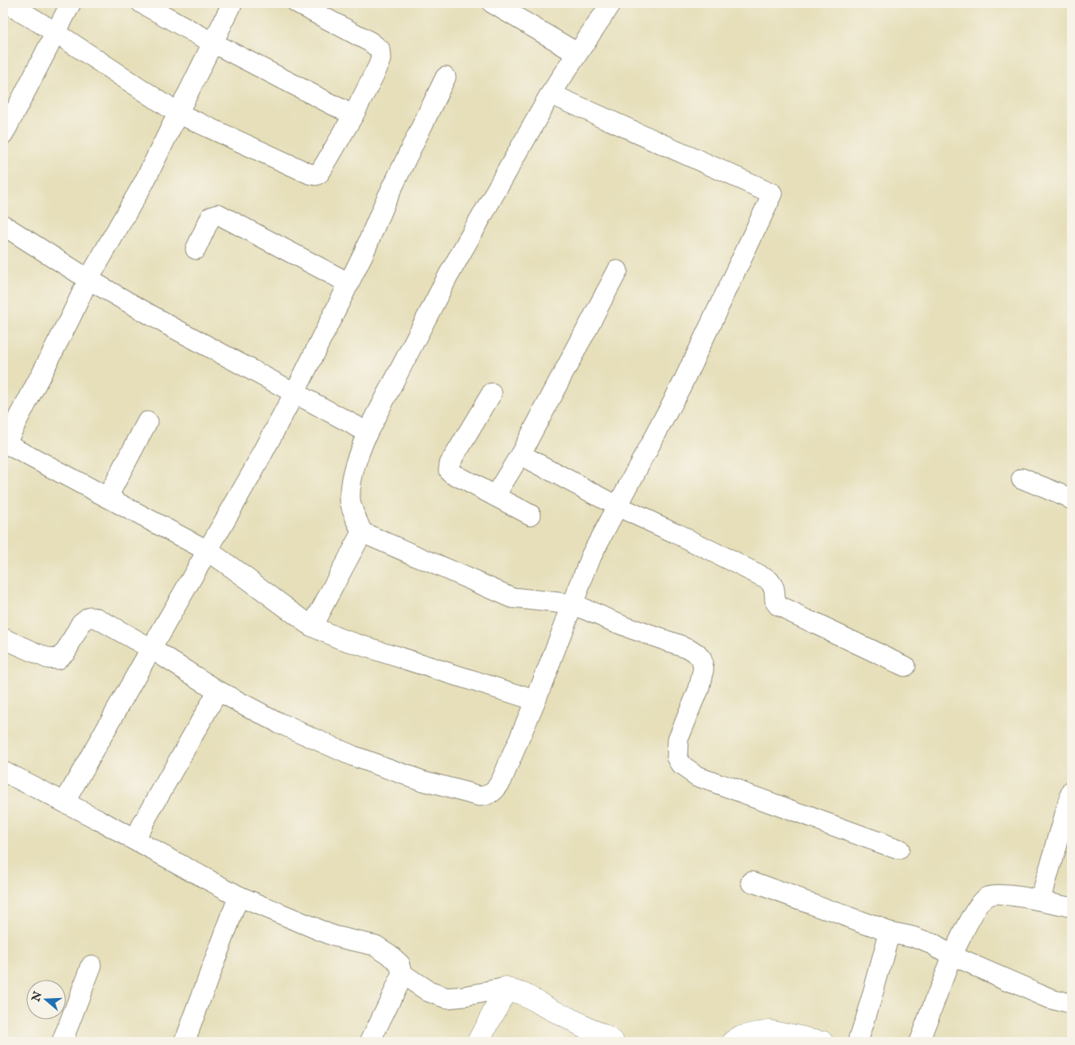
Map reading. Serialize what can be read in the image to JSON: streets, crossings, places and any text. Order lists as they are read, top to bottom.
{
  "north": "left"
}
